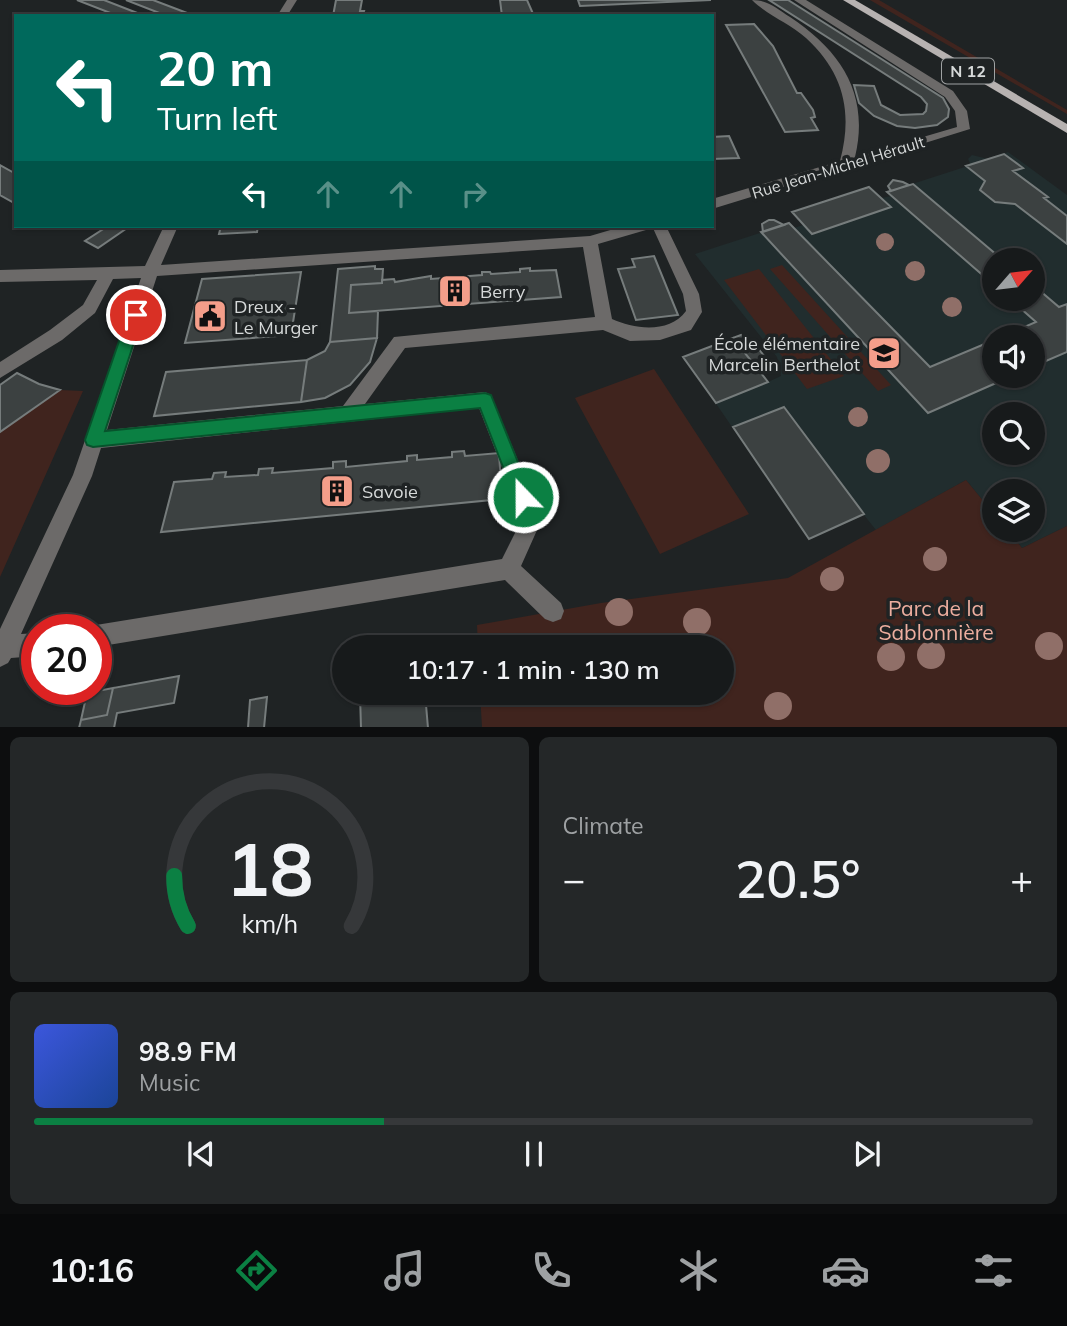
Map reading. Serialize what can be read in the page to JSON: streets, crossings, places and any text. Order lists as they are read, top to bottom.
{
  "streets": {
    "main road": ["N 12"],
    "street": ["Rue Jean-Michel Hérault"]
  },
  "parks": ["Parc de la Sablonnière"],
  "places": {
    "building": ["Berry", "Savoie"],
    "public building": ["Dreux - Le Murger"],
    "school or university": ["École élémentaire Marcelin Berthelot"]
  },
  "north": "top right",
  "page": {
    "turn": ["20 m", "Turn left"],
    "limit": "20",
    "trip": "10:17 · 1 min · 130 m",
    "tile": "Climate",
    "heat": ["−", "20.5°", "+"],
    "song": ["98.9 FM", "Music"],
    "tabs": "10:16",
    "gauge": ["18", "km/h"]
  }
}
